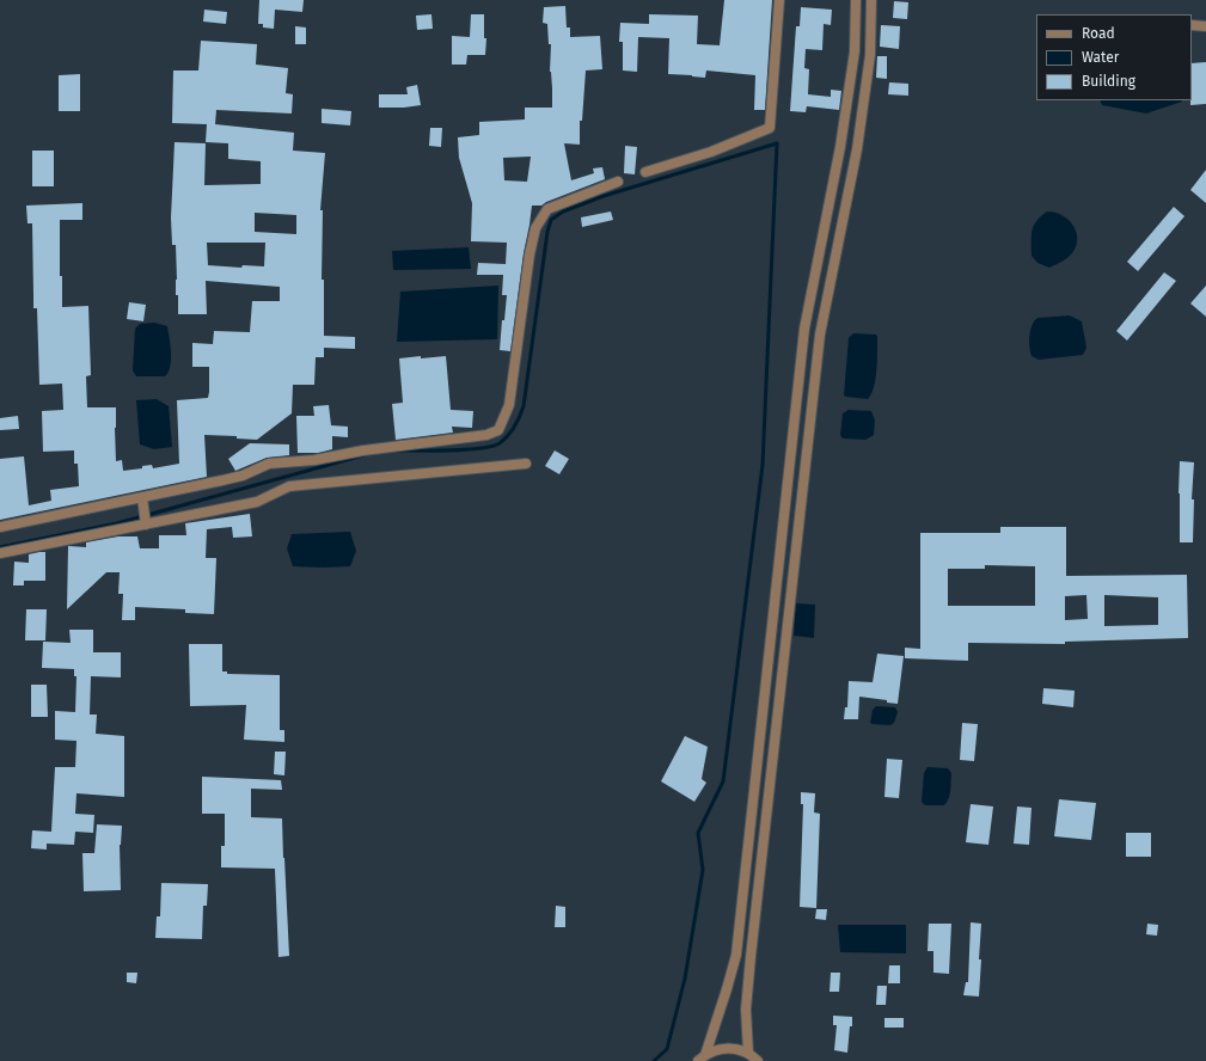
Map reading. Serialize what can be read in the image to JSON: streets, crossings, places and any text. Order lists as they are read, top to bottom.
{
  "legend": ["Road", "Water", "Building"]
}
